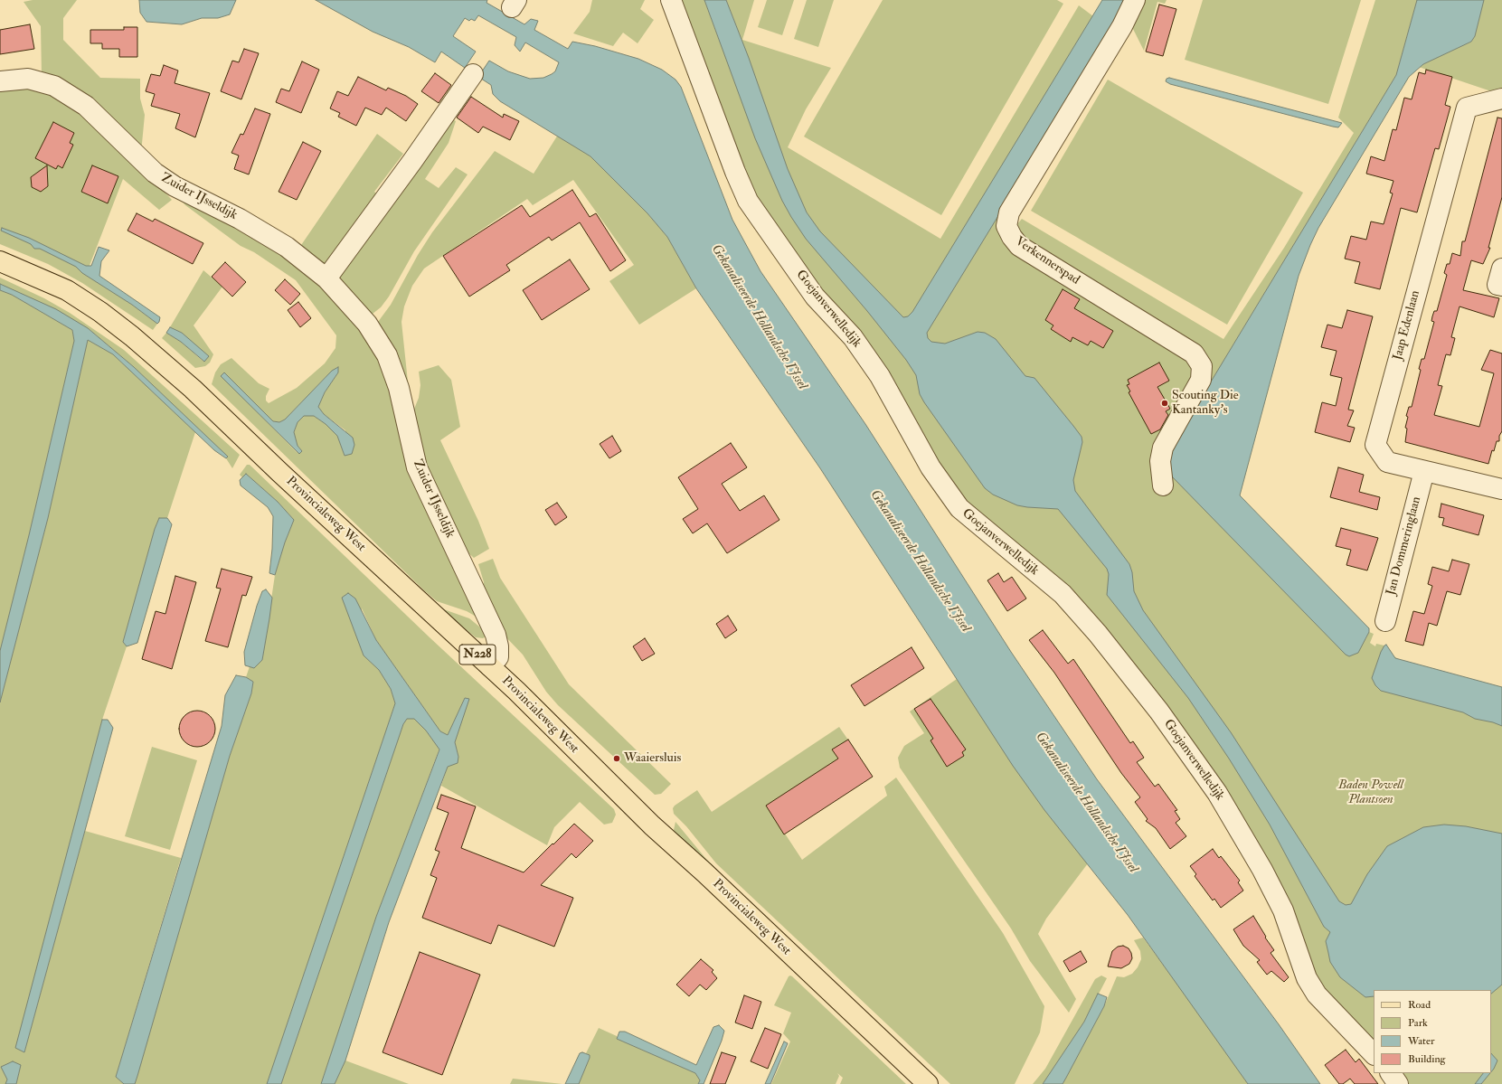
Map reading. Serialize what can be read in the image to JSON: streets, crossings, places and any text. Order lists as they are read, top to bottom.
{
  "streets": {
    "main road": ["Provincialeweg West", "N228"],
    "street": [
      "Zuider IJsseldijk",
      "Verkennerspad",
      "Goejanverwelledijk",
      "Jaap Edenlaan",
      "Jan Dommeringlaan"
    ]
  },
  "crossings": [
    ["Zuider IJsseldijk", "Provincialeweg West"],
    ["Jaap Edenlaan", "Jan Dommeringlaan"]
  ],
  "water": ["Gekanaliseerde Hollandsche IJssel"],
  "parks": ["Baden Powell Plantsoen"],
  "places": ["Scouting Die Kantanky's", "Waaiersluis"],
  "legend": [
    "Road",
    "Park",
    "Water",
    "Building"
  ]
}
